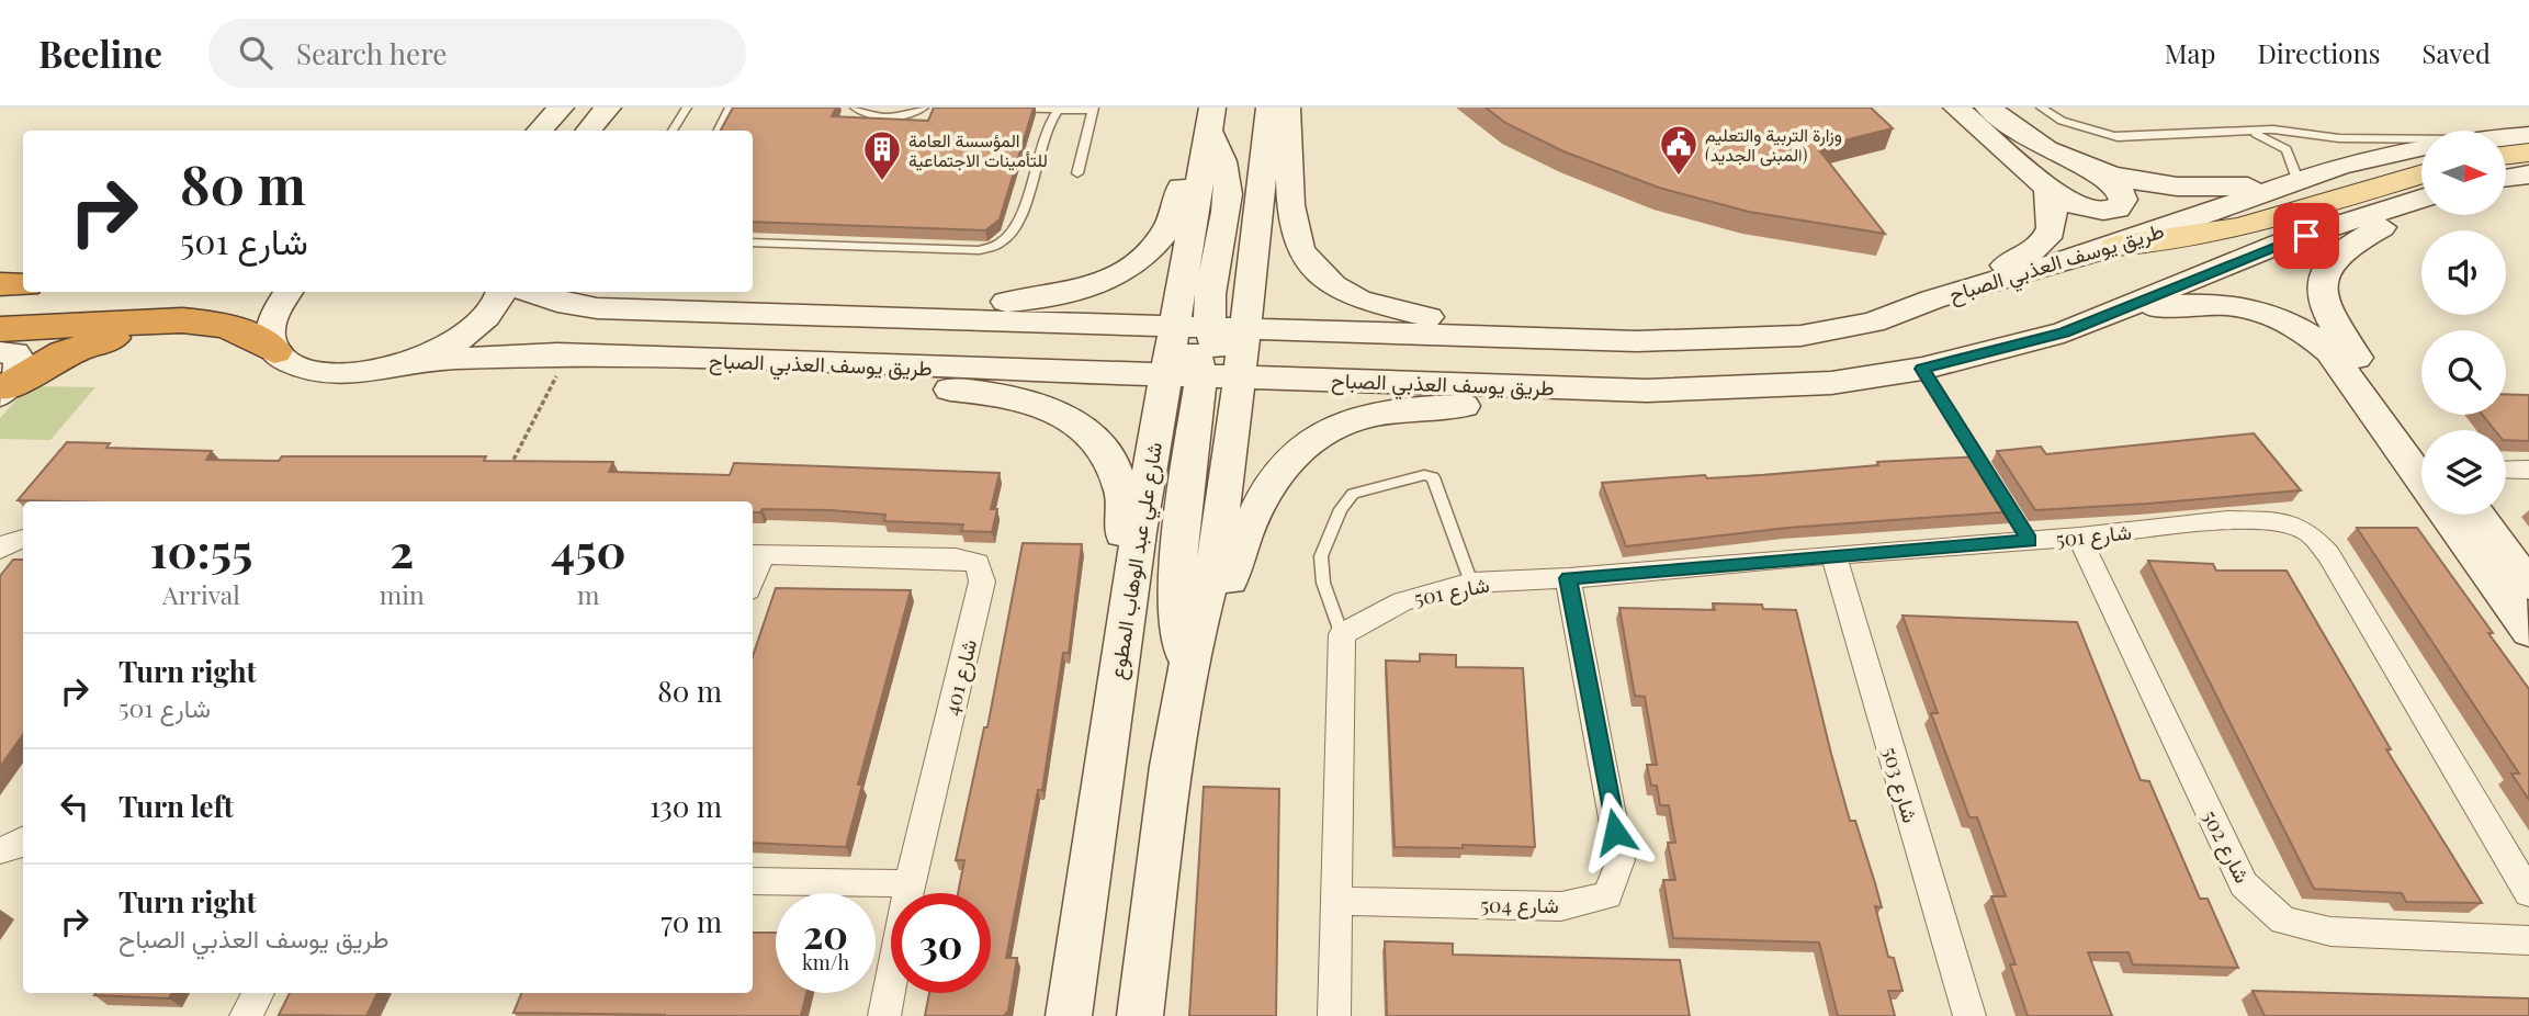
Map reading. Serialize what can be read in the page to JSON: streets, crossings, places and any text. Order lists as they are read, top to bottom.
{
  "streets": {
    "street": [
      "طريق يوسف العذبي الصباح",
      "شارع 501",
      "شارع علي عبد الوهاب المطوع",
      "شارع 401",
      "شارع 503",
      "شارع 502",
      "شارع 504"
    ]
  },
  "crossings": [
    ["طريق يوسف العذبي الصباح", "شارع علي عبد الوهاب المطوع"],
    ["شارع 501", "شارع 503"],
    ["شارع 501", "شارع 502"],
    ["شارع 501", "شارع 504"]
  ],
  "places": {
    "public building": ["وزارة التربية والتعليم (المبنى الجديد)"],
    "building": ["المؤسسة العامة للتأمينات الاجتماعية"]
  },
  "north": "right",
  "page": {
    "header": "Beeline",
    "search": "Search here",
    "nav": ["Map", "Directions", "Saved"],
    "turn": ["80 m", "شارع 501"],
    "eta": [
      "10:55",
      "Arrival",
      "2",
      "min",
      "450",
      "m"
    ],
    "list": [
      {
        "name": "Turn right",
        "note": "شارع 501",
        "value": "80 m"
      },
      {
        "name": "Turn left",
        "value": "130 m"
      },
      {
        "name": "Turn right",
        "note": "طريق يوسف العذبي الصباح",
        "value": "70 m"
      }
    ],
    "speed": "20 km/h",
    "limit": "30"
  }
}
